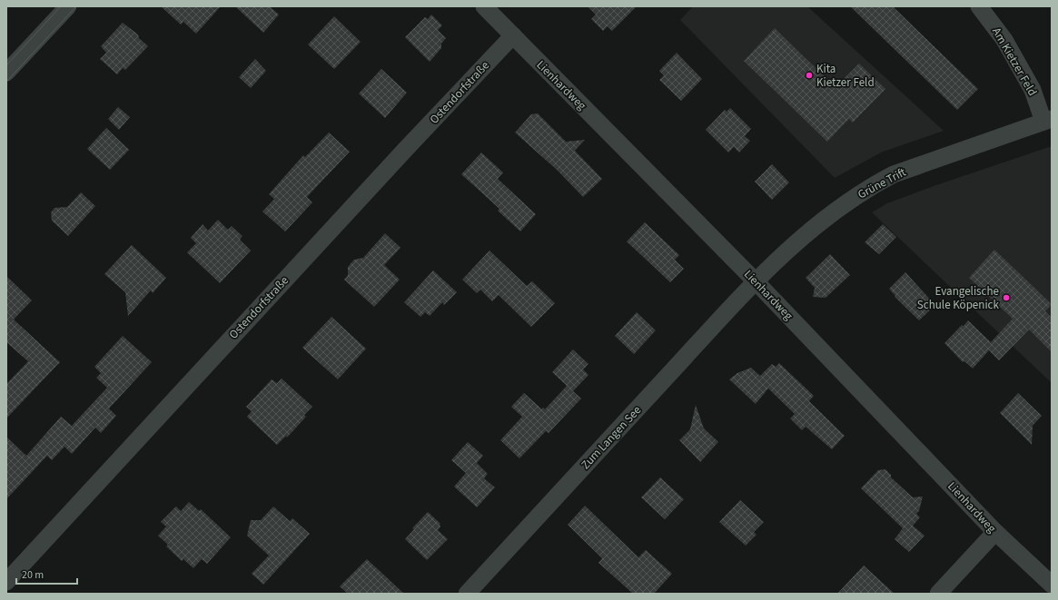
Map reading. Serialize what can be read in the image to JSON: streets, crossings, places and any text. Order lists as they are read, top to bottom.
{
  "streets": {
    "street": [
      "Am Kietzer Feld",
      "Lienhardweg",
      "Ostendorfstraße",
      "Grüne Trift",
      "Zum Langen See"
    ]
  },
  "crossings": [
    ["Am Kietzer Feld", "Grüne Trift"],
    ["Lienhardweg", "Ostendorfstraße"],
    ["Lienhardweg", "Grüne Trift"],
    ["Lienhardweg", "Zum Langen See"],
    ["Grüne Trift", "Zum Langen See"]
  ],
  "places": ["Kita Kietzer Feld", "Evangelische Schule Köpenick"],
  "scale_bar": "20 m"
}
